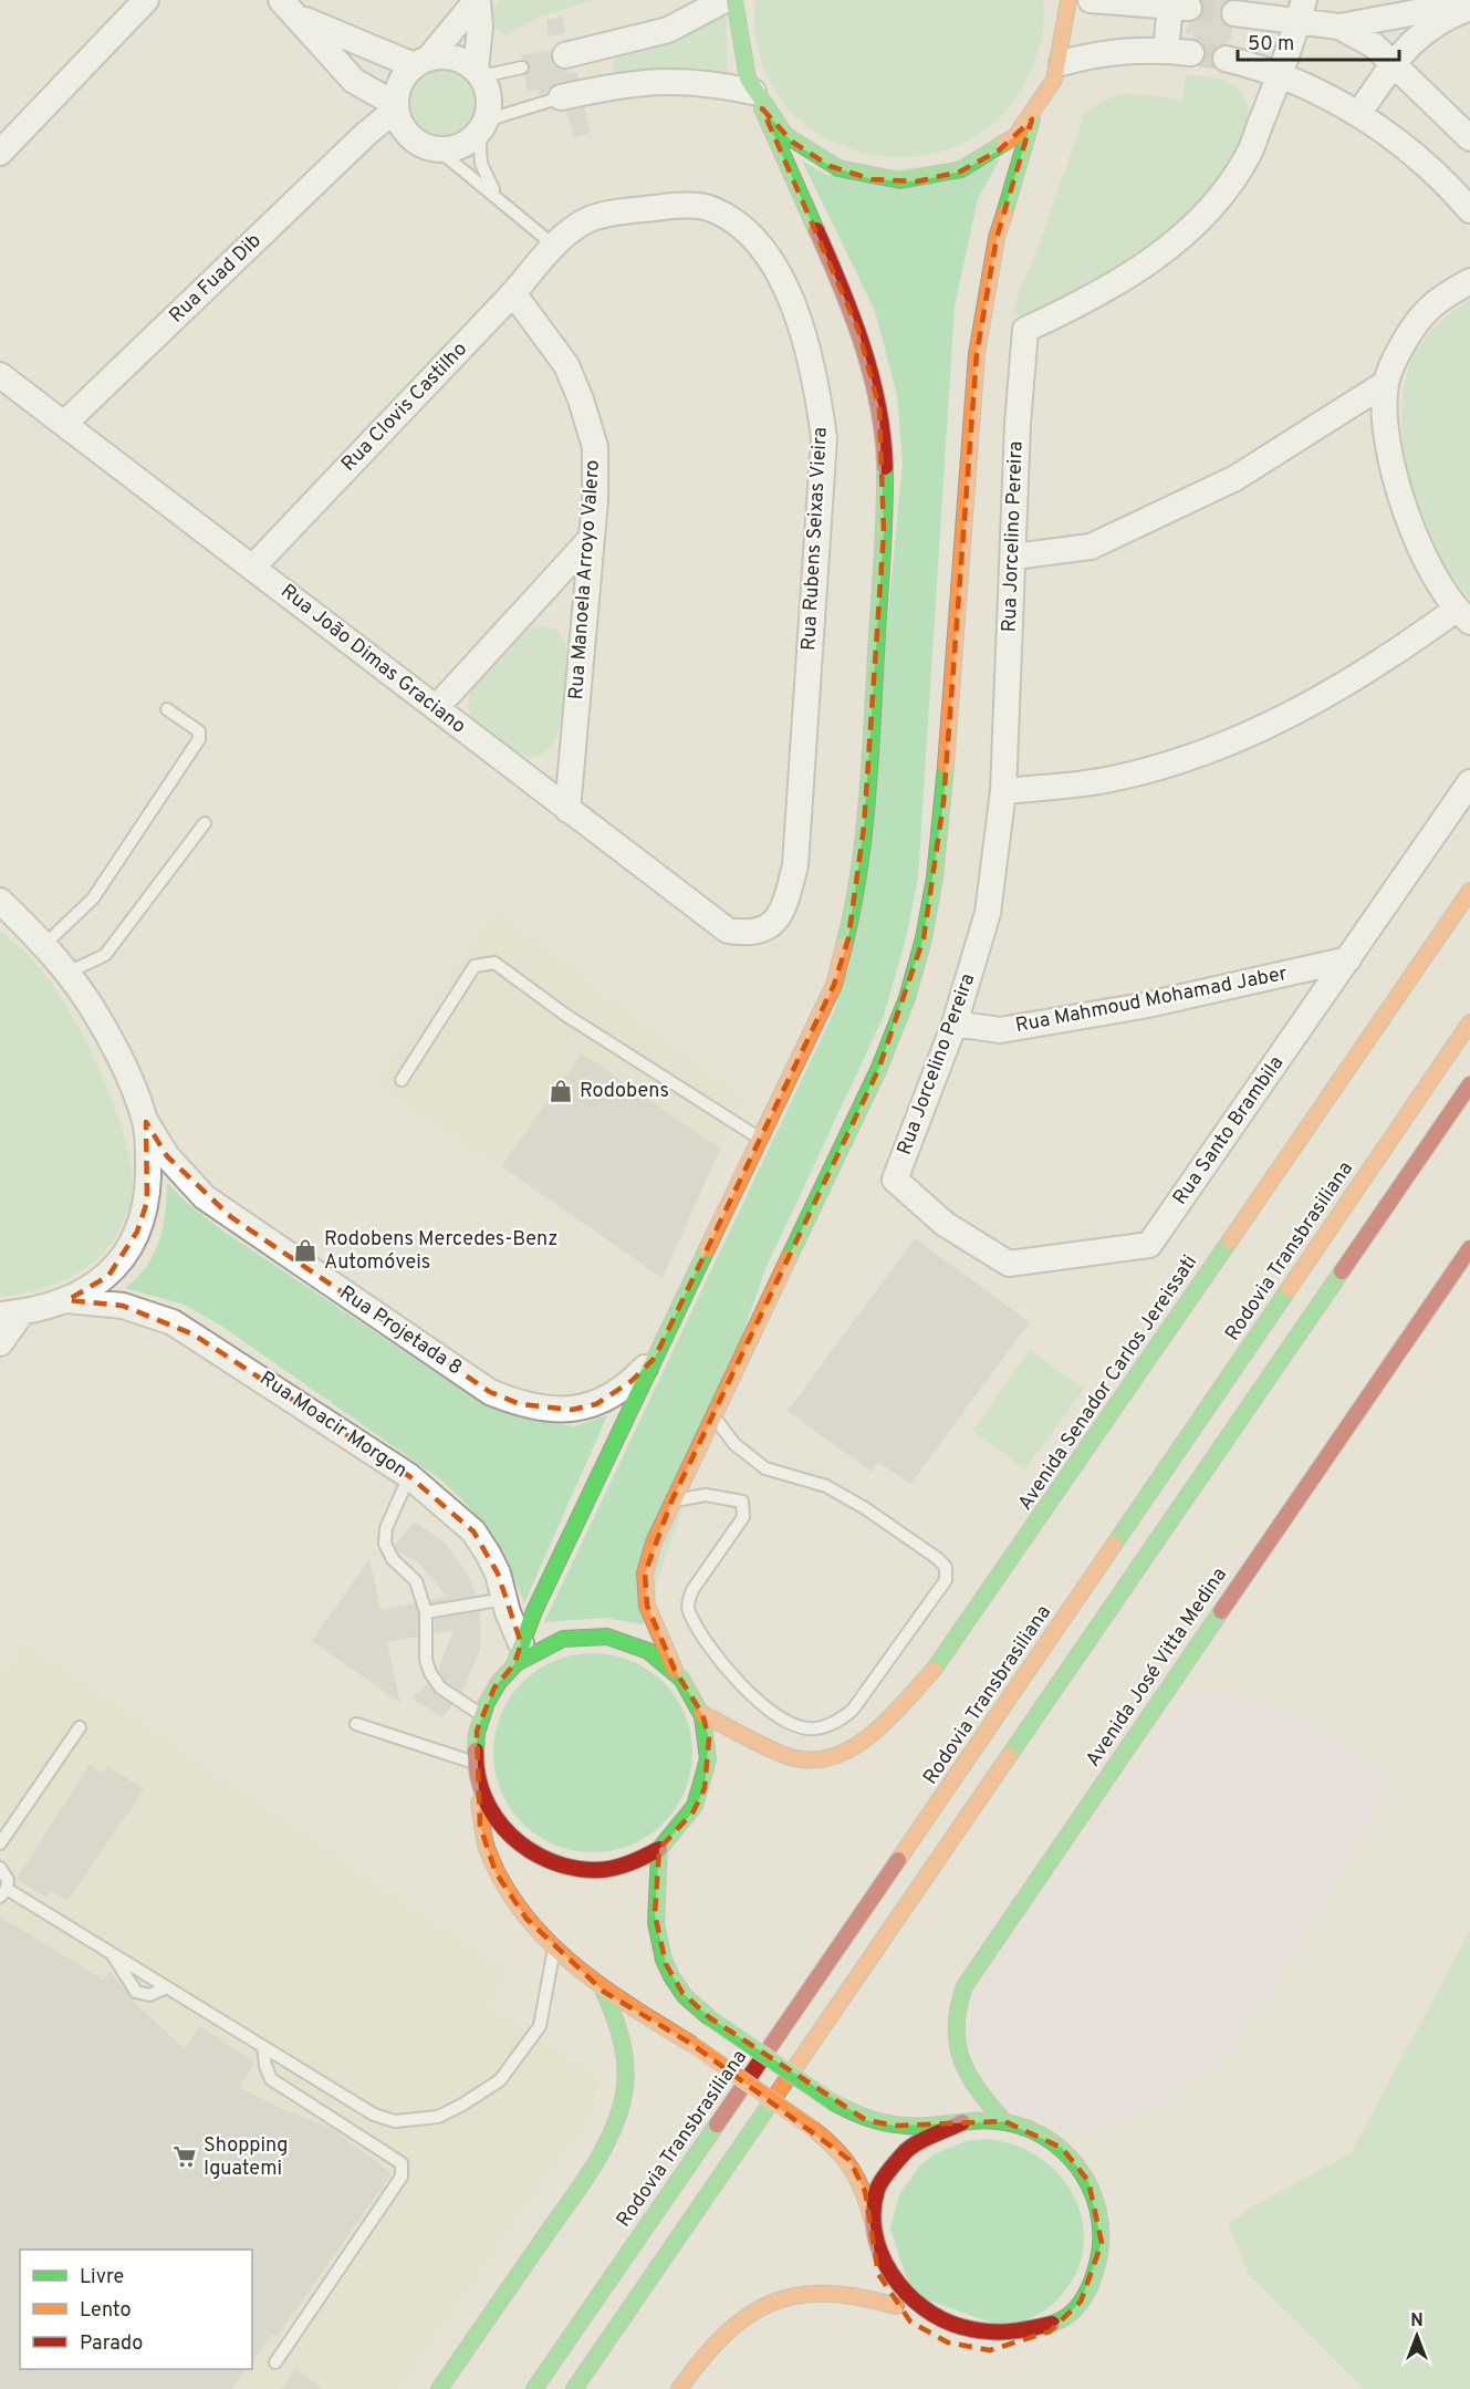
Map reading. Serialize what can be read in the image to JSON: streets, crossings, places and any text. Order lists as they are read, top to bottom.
{
  "streets": {
    "main road": ["Rodovia Transbrasiliana", "Avenida Senador Carlos Jereissati", "Avenida José Vitta Medina"],
    "street": [
      "Rua Fuad Dib",
      "Rua Clovis Castilho",
      "Rua Jorcelino Pereira",
      "Rua Rubens Seixas Vieira",
      "Rua Manoela Arroyo Valero",
      "Rua João Dimas Graciano",
      "Rua Mahmoud Mohamad Jaber",
      "Rua Santo Brambila",
      "Rua Projetada 8",
      "Rua Moacir Morgon"
    ]
  },
  "crossings": [
    ["Rua Fuad Dib", "Rua João Dimas Graciano"],
    ["Rua Clovis Castilho", "Rua Rubens Seixas Vieira"],
    ["Rua Clovis Castilho", "Rua Manoela Arroyo Valero"],
    ["Rua Clovis Castilho", "Rua João Dimas Graciano"],
    ["Rua Jorcelino Pereira", "Rua Mahmoud Mohamad Jaber"],
    ["Rua Jorcelino Pereira", "Rua Santo Brambila"],
    ["Rua Rubens Seixas Vieira", "Rua João Dimas Graciano"],
    ["Rua Manoela Arroyo Valero", "Rua João Dimas Graciano"],
    ["Rua Mahmoud Mohamad Jaber", "Rua Santo Brambila"],
    ["Avenida Senador Carlos Jereissati", "Rua Moacir Morgon"]
  ],
  "places": {
    "shop": ["Rodobens", "Rodobens Mercedes-Benz Automóveis"],
    "supermarket": ["Shopping Iguatemi"]
  },
  "legend": ["Livre", "Lento", "Parado"],
  "scale_bar": "50 m",
  "north": "top"
}
